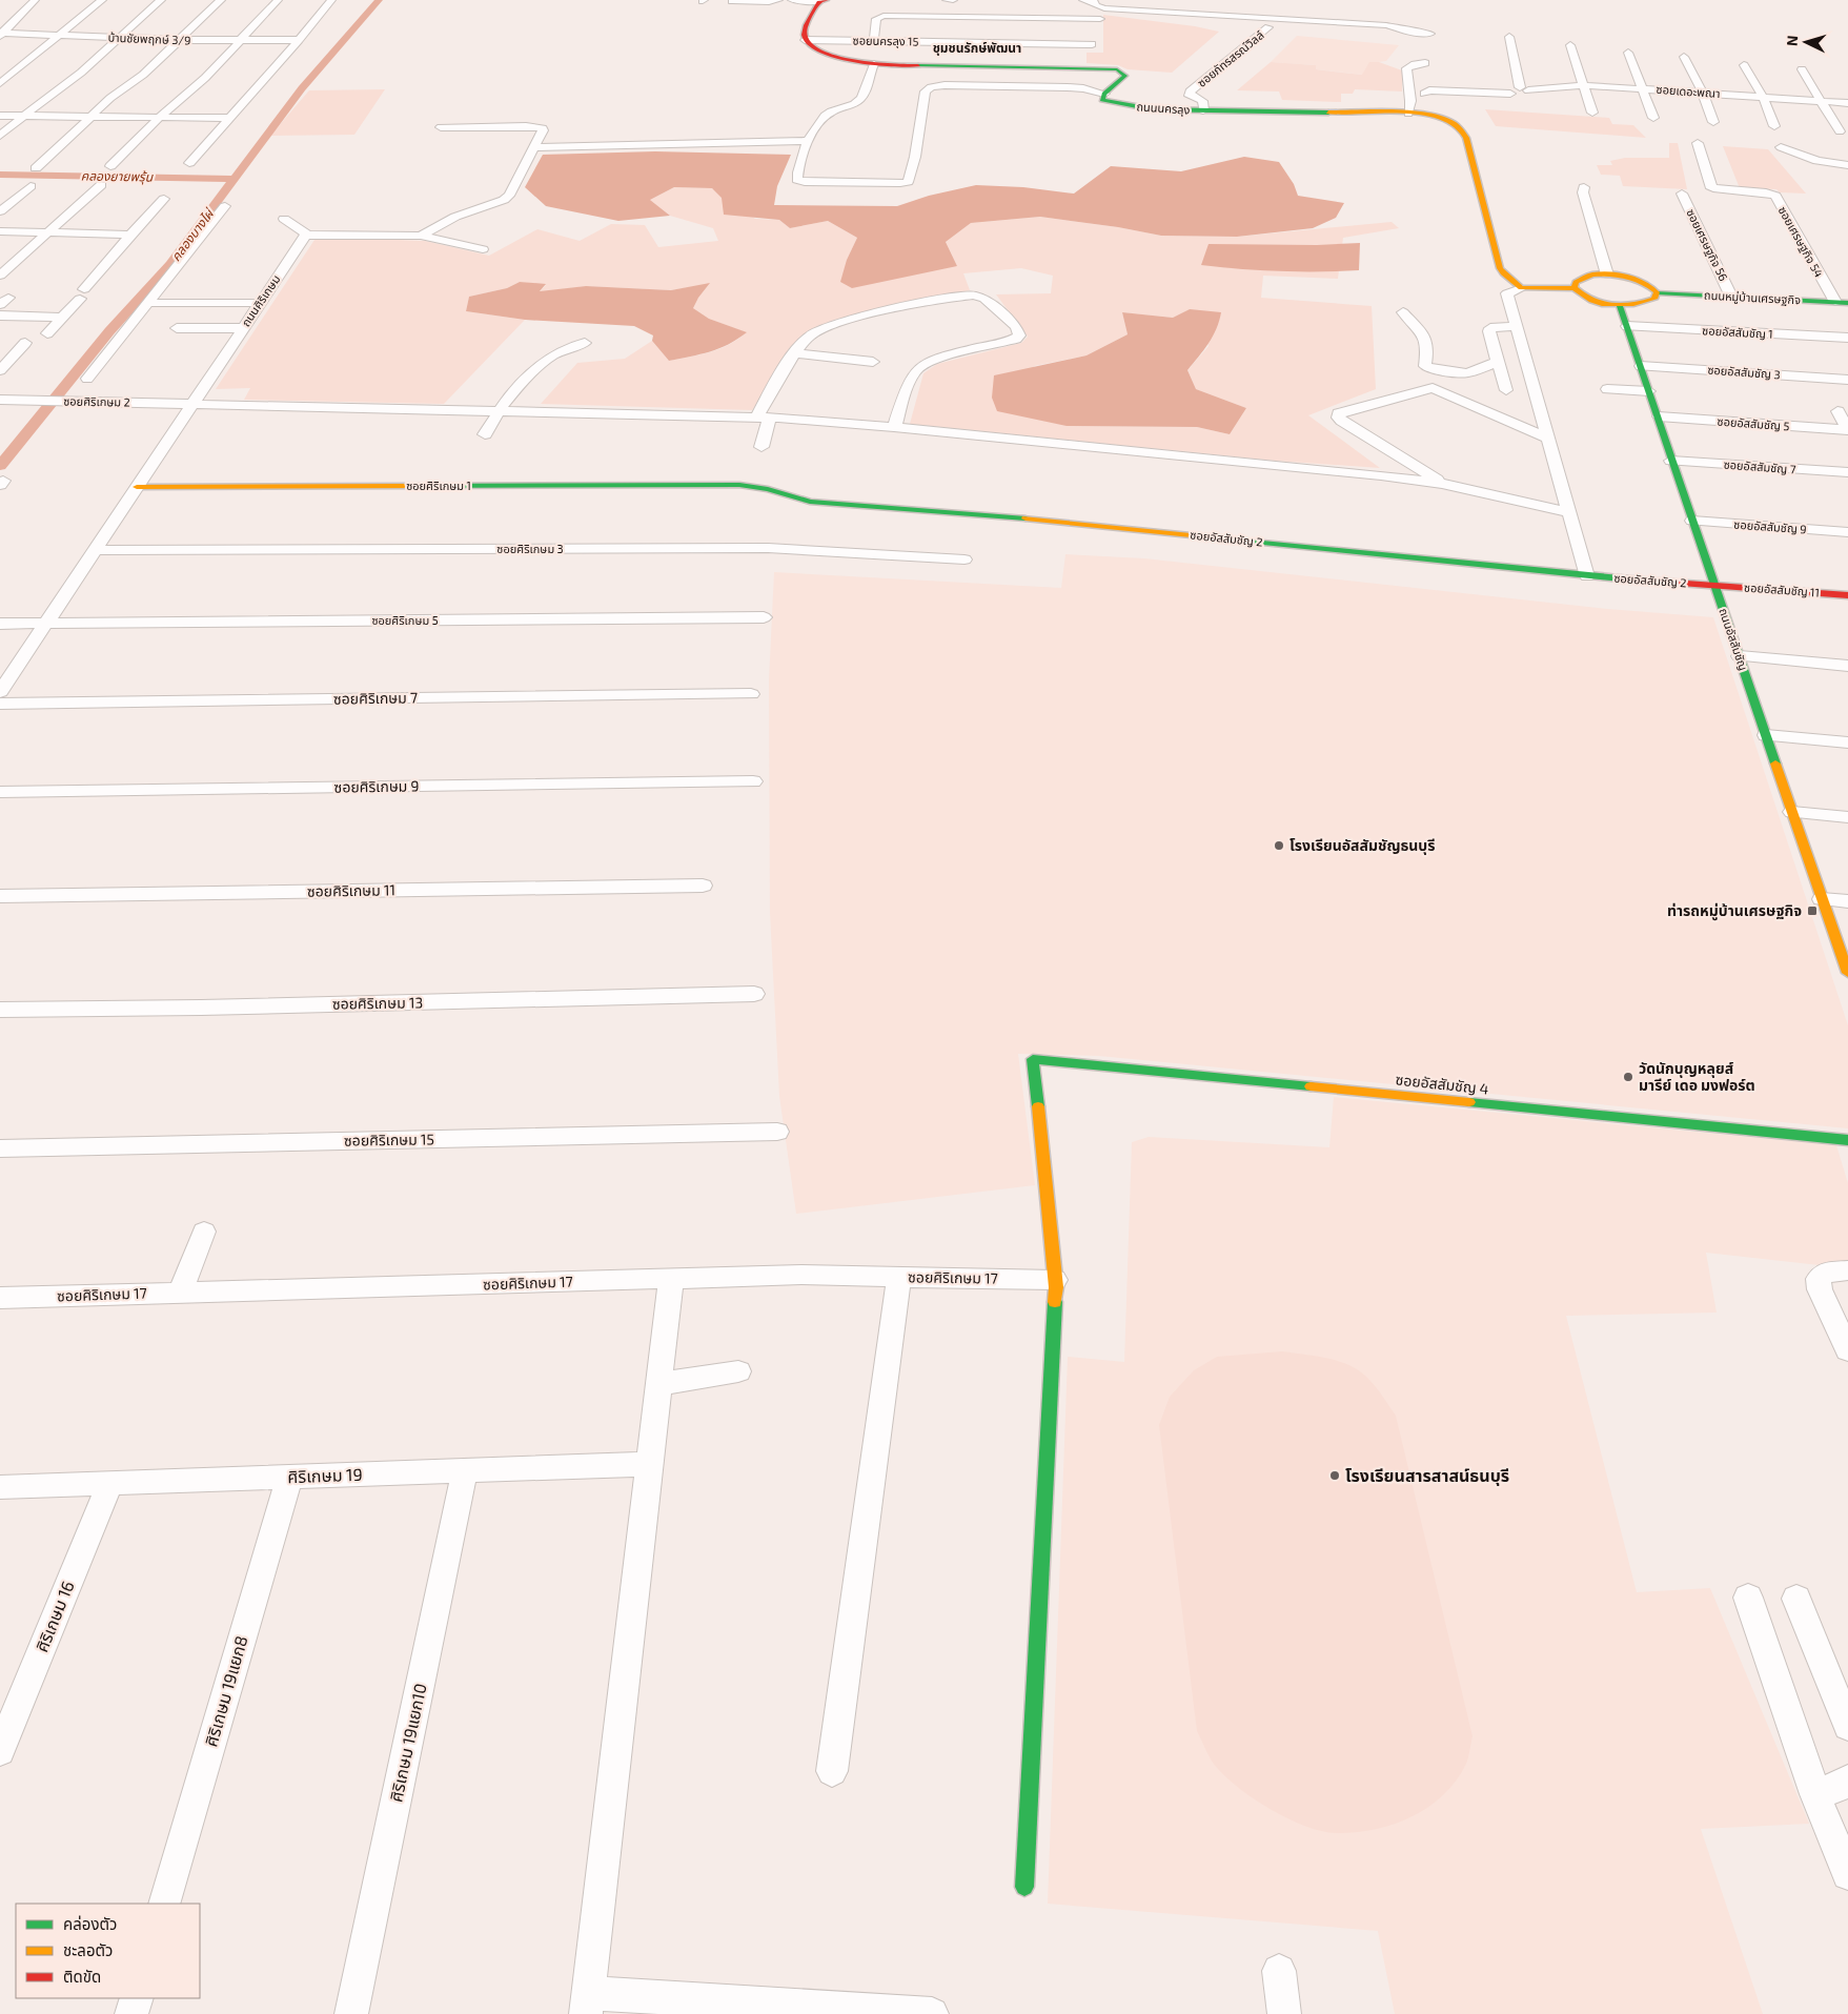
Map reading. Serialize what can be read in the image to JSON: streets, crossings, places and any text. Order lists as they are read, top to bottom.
{
  "streets": {
    "street": [
      "บ้านชัยพฤกษ์ 3/9",
      "ซอยนครลุง 15",
      "ซอยภัทรสรณ์วิลล์",
      "ซอยเดอะพณา",
      "ถนนนครลุง",
      "ซอยเศรษฐกิจ 54",
      "ซอยเศรษฐกิจ 56",
      "ถนนหมู่บ้านเศรษฐกิจ",
      "ถนนศิริเกษม",
      "ซอยอัสสัมชัญ 1",
      "ซอยอัสสัมชัญ 3",
      "ซอยศิริเกษม 2",
      "ซอยอัสสัมชัญ 5",
      "ซอยอัสสัมชัญ 7",
      "ซอยศิริเกษม 1",
      "ซอยอัสสัมชัญ 9",
      "ซอยอัสสัมชัญ 2",
      "ซอยศิริเกษม 3",
      "ซอยอัสสัมชัญ 11",
      "ซอยศิริเกษม 5",
      "ถนนอัสสัมชัญ",
      "ซอยศิริเกษม 7",
      "ซอยศิริเกษม 9",
      "ซอยศิริเกษม 11",
      "ซอยศิริเกษม 13",
      "ซอยอัสสัมชัญ 4",
      "ซอยศิริเกษม 15",
      "ซอยศิริเกษม 17",
      "ศิริเกษม 19",
      "ศิริเกษม 16",
      "ศิริเกษม 19แยก8",
      "ศิริเกษม 19แยก10"
    ]
  },
  "crossings": [
    ["ซอยภัทรสรณ์วิลล์", "ถนนนครลุง"],
    ["ซอยเดอะพณา", "ถนนนครลุง"],
    ["ซอยเศรษฐกิจ 54", "ถนนหมู่บ้านเศรษฐกิจ"],
    ["ซอยเศรษฐกิจ 56", "ถนนหมู่บ้านเศรษฐกิจ"],
    ["ถนนศิริเกษม", "ซอยศิริเกษม 2"],
    ["ถนนศิริเกษม", "ซอยศิริเกษม 1"],
    ["ถนนศิริเกษม", "ซอยศิริเกษม 3"],
    ["ถนนศิริเกษม", "ซอยศิริเกษม 5"],
    ["ซอยอัสสัมชัญ 1", "ถนนอัสสัมชัญ"],
    ["ซอยอัสสัมชัญ 3", "ถนนอัสสัมชัญ"],
    ["ซอยอัสสัมชัญ 5", "ถนนอัสสัมชัญ"],
    ["ซอยอัสสัมชัญ 7", "ถนนอัสสัมชัญ"],
    ["ซอยศิริเกษม 1", "ซอยอัสสัมชัญ 2"],
    ["ซอยอัสสัมชัญ 9", "ถนนอัสสัมชัญ"],
    ["ซอยอัสสัมชัญ 2", "ซอยอัสสัมชัญ 11"],
    ["ซอยอัสสัมชัญ 2", "ถนนอัสสัมชัญ"],
    ["ซอยอัสสัมชัญ 11", "ถนนอัสสัมชัญ"],
    ["ซอยอัสสัมชัญ 4", "ซอยศิริเกษม 17"],
    ["ศิริเกษม 19", "ศิริเกษม 16"],
    ["ศิริเกษม 19", "ศิริเกษม 19แยก8"],
    ["ศิริเกษม 19", "ศิริเกษม 19แยก10"]
  ],
  "districts": ["ชุมชนรักษ์พัฒนา"],
  "water": ["คลองยายพรุ้น", "คลองบางไผ่"],
  "places": {
    "other": ["โรงเรียนอัสสัมชัญธนบุรี", "วัดนักบุญหลุยส์ มารีย์ เดอ มงฟอร์ต", "โรงเรียนสารสาสน์ธนบุรี"],
    "transit": ["ท่ารถหมู่บ้านเศรษฐกิจ"]
  },
  "legend": ["คล่องตัว", "ชะลอตัว", "ติดขัด"],
  "north": "left"
}
